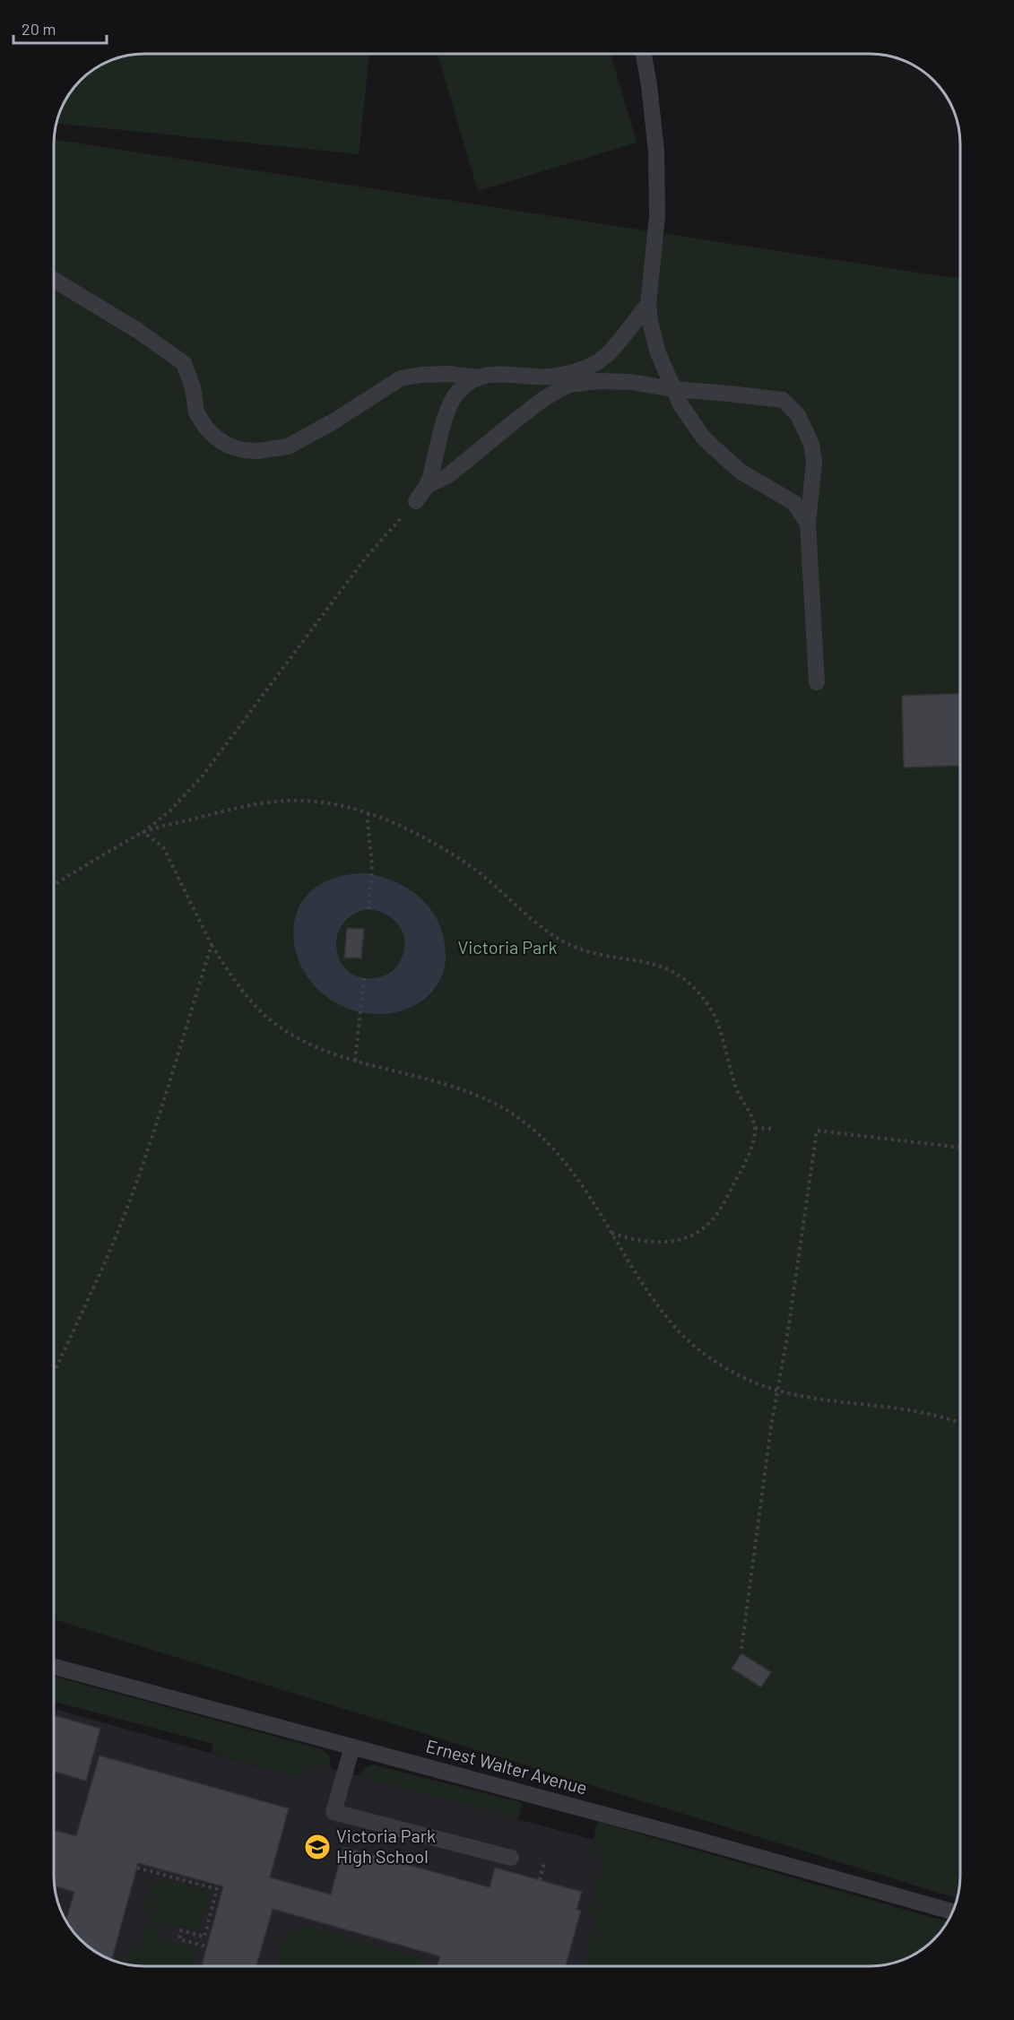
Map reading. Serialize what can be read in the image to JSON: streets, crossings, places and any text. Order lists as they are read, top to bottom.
{
  "streets": {
    "lane": ["Ernest Walter Avenue"]
  },
  "parks": ["Victoria Park"],
  "places": {
    "school or university": ["Victoria Park High School"]
  },
  "scale_bar": "20 m"
}
